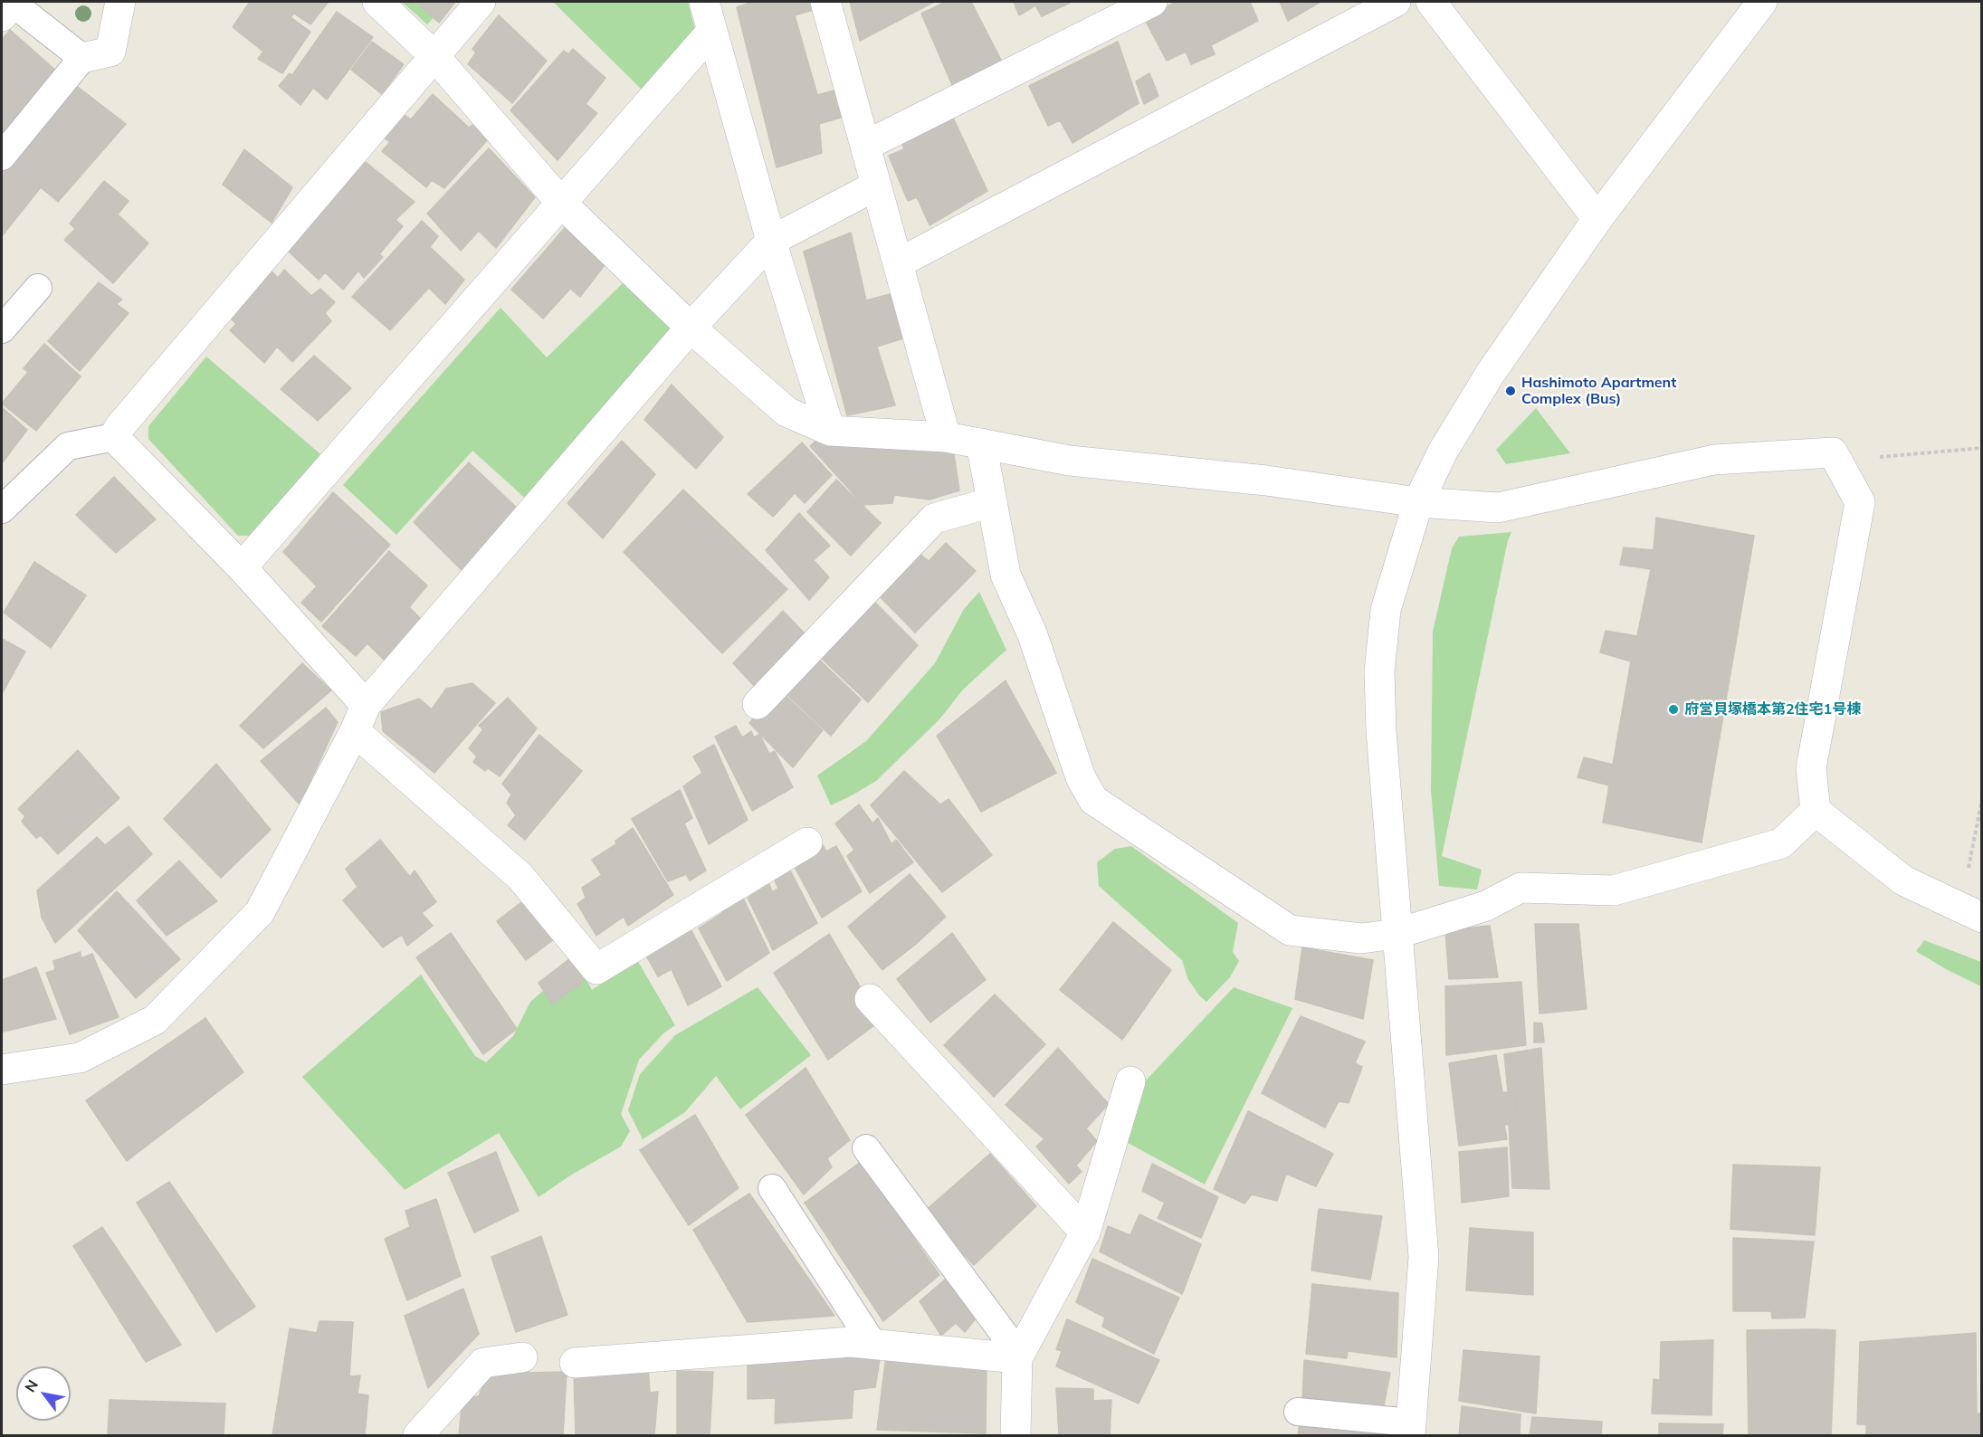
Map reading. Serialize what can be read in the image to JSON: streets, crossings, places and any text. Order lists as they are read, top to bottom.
{
  "places": ["Hashimoto Apartment Complex (Bus)", "府営貝塚橋本第2住宅1号棟"],
  "north": "top left"
}
